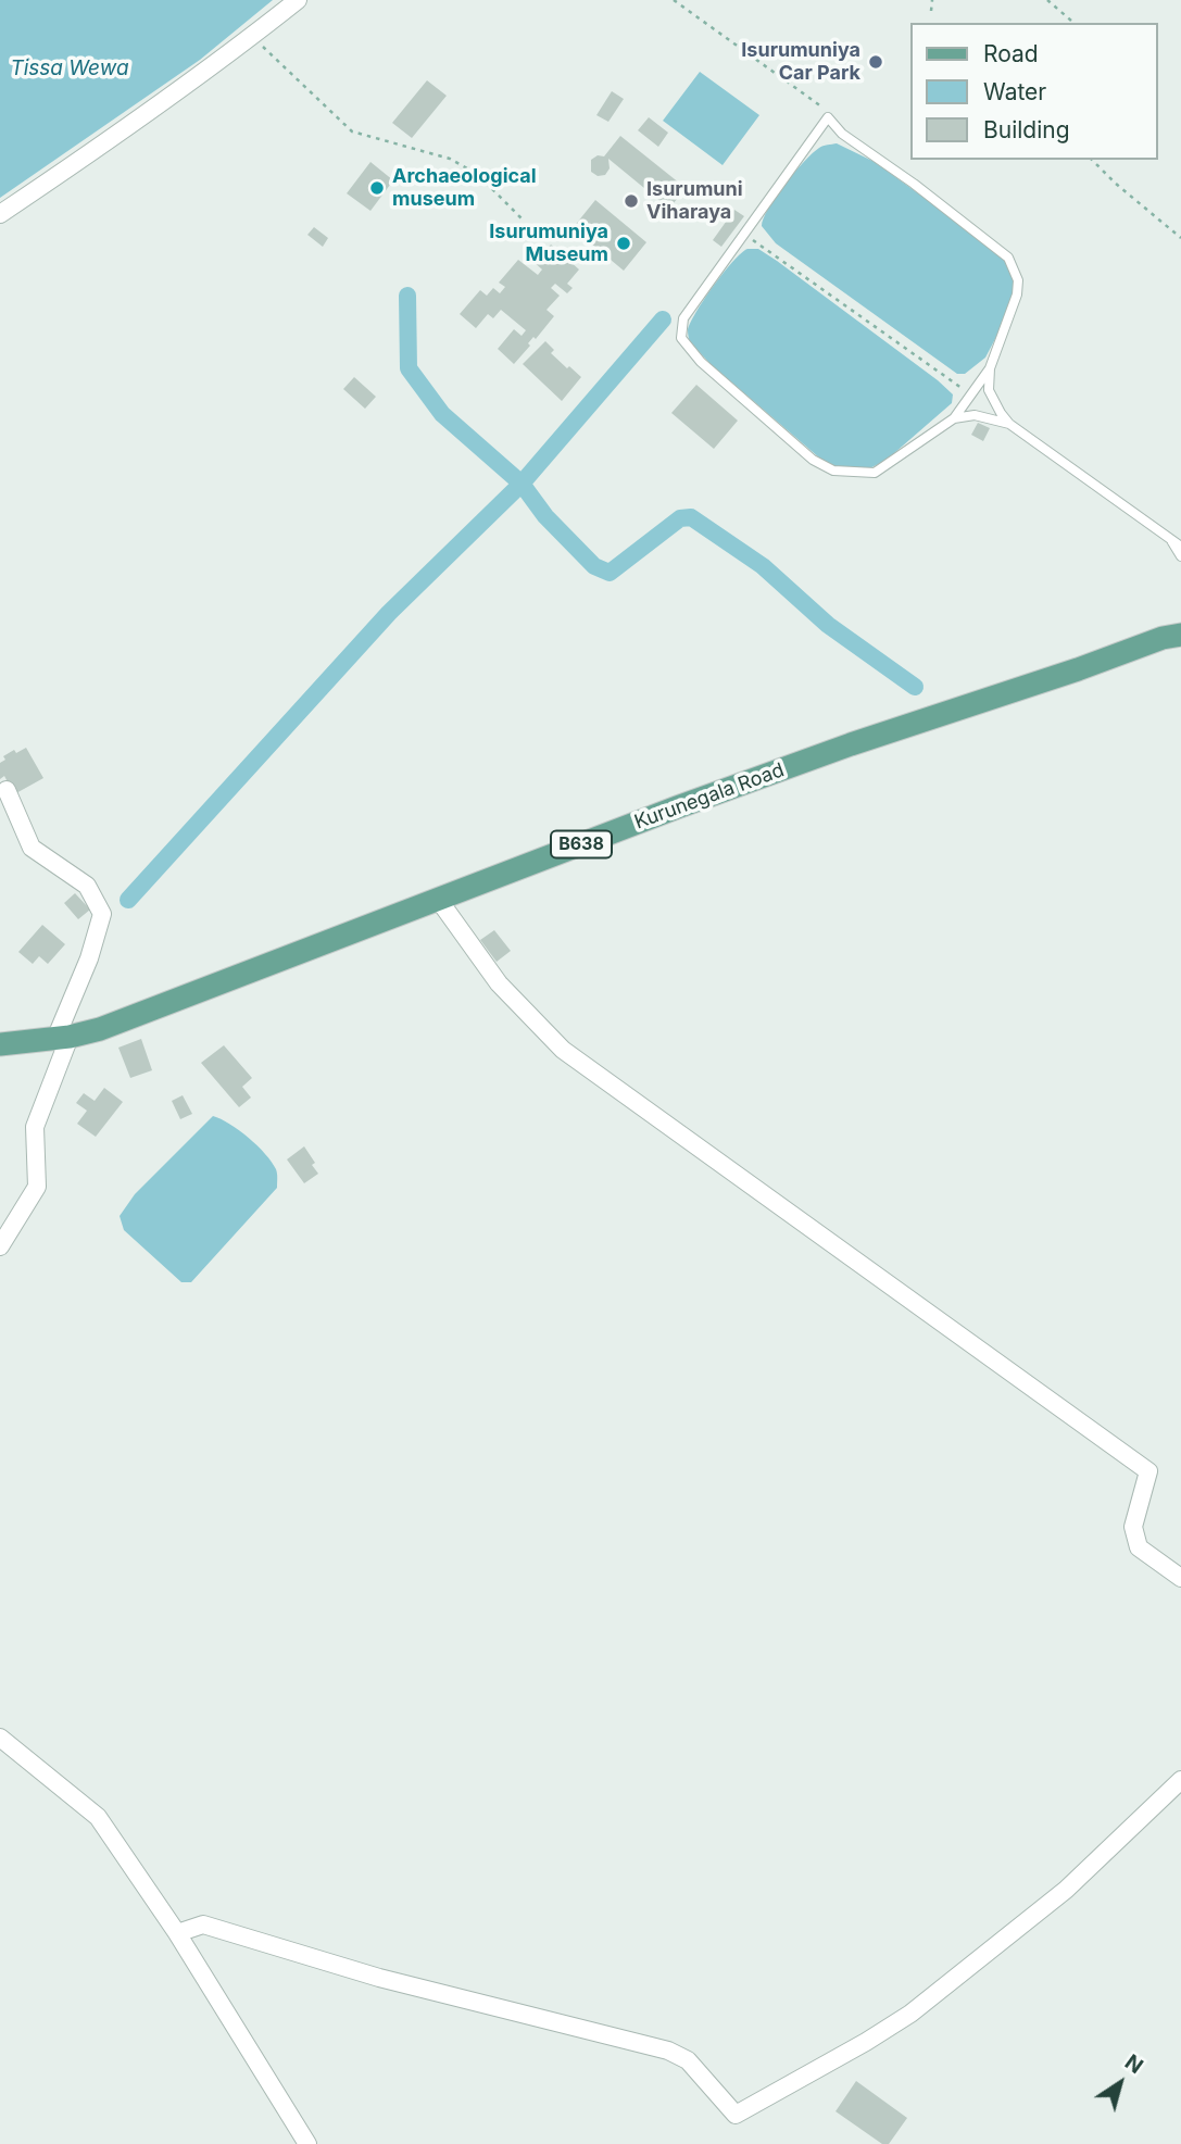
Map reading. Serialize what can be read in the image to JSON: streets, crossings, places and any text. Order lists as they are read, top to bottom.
{
  "streets": {
    "main road": ["Kurunegala Road", "B638"]
  },
  "water": ["Tissa Wewa"],
  "places": [
    "Isurumuniya Car Park",
    "Archaeological museum",
    "Isurumuni Viharaya",
    "Isurumuniya Museum"
  ],
  "legend": ["Road", "Water", "Building"],
  "north": "top right"
}
